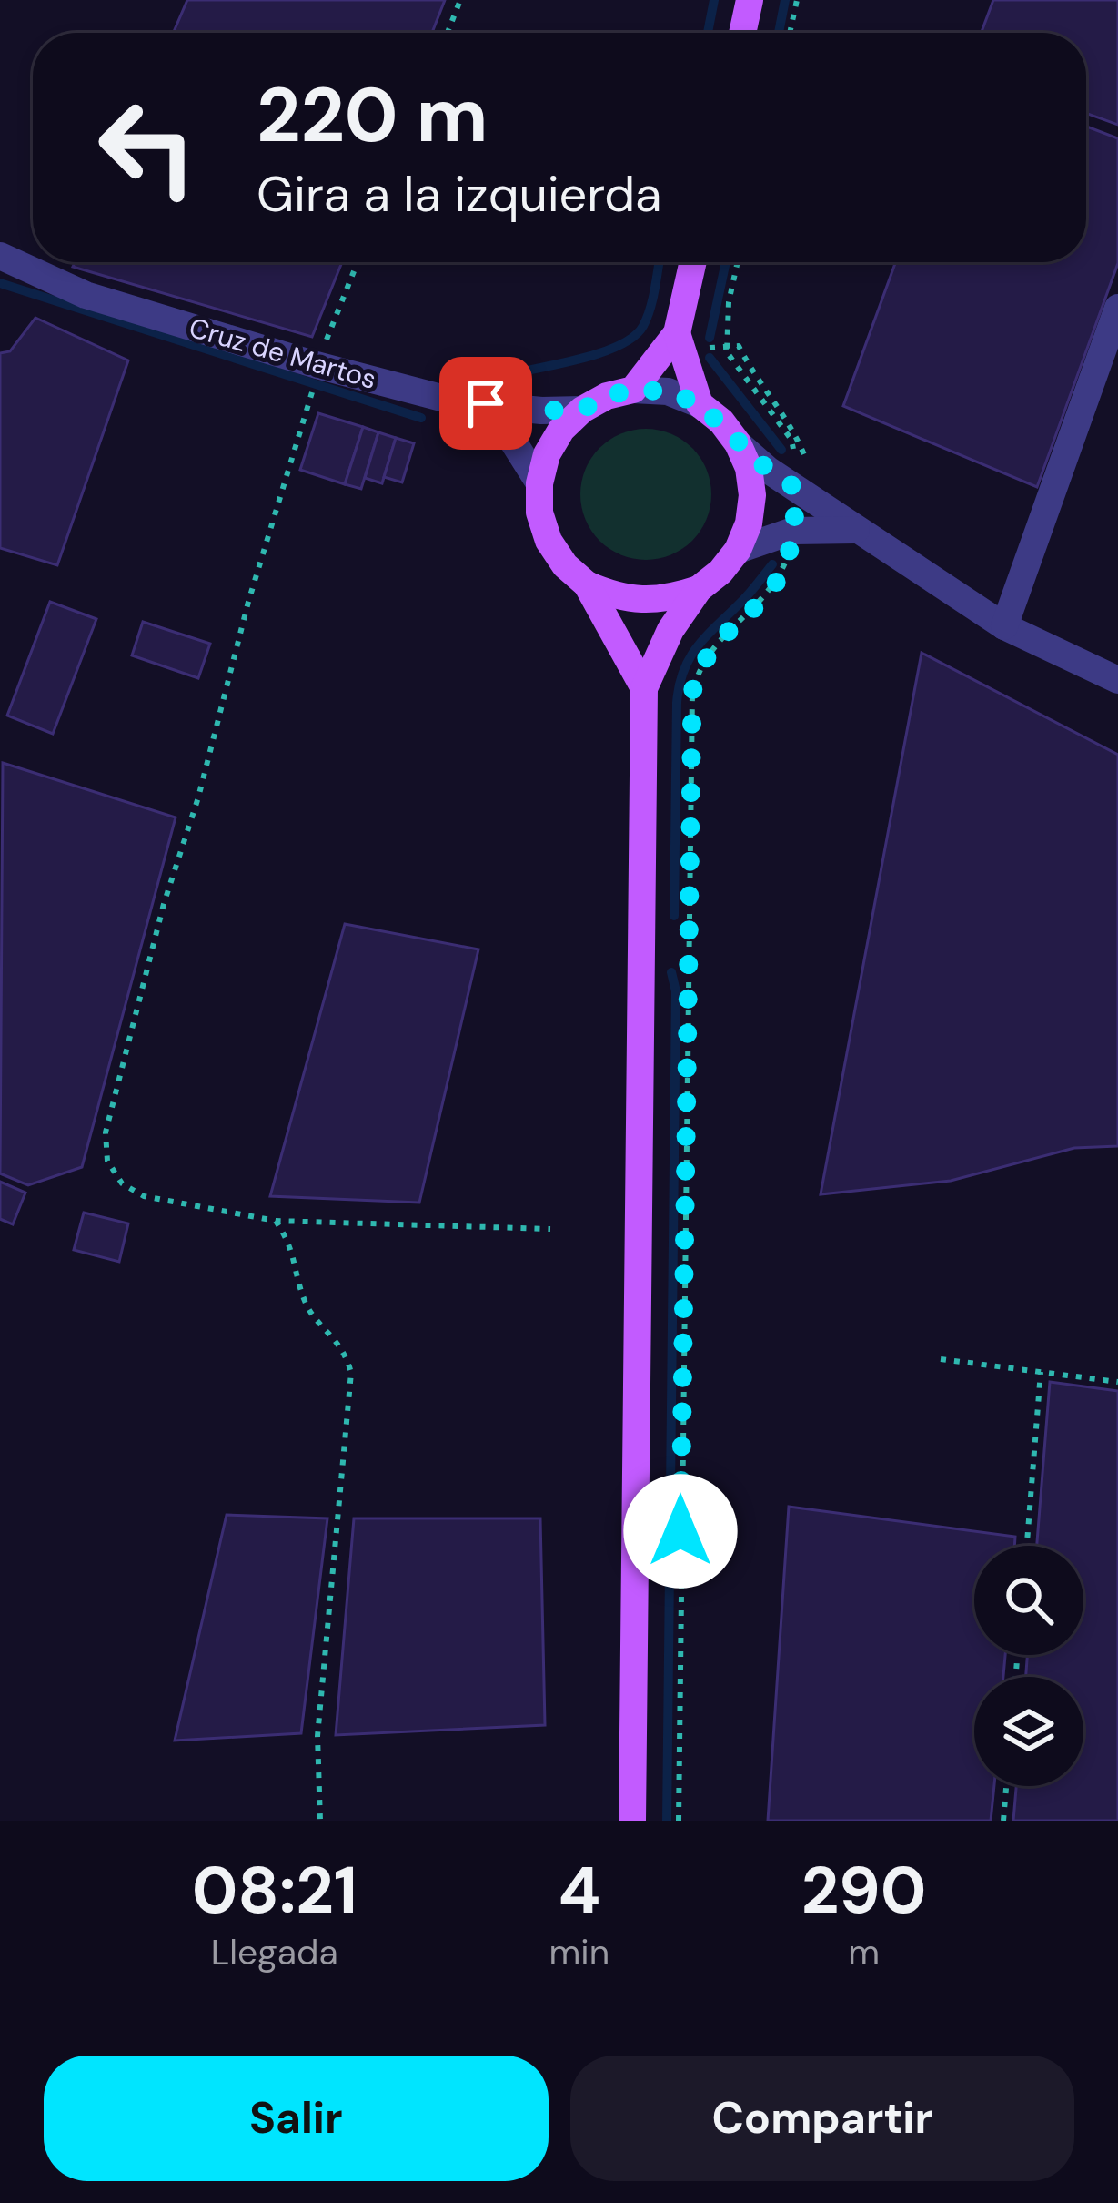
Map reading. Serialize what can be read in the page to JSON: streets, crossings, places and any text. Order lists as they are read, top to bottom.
{
  "streets": {
    "street": ["Cruz de Martos"]
  },
  "page": {
    "turn": ["220 m", "Gira a la izquierda"],
    "eta": [
      "08:21",
      "Llegada",
      "4",
      "min",
      "290",
      "m"
    ],
    "buttons": ["Salir", "Compartir"]
  }
}
